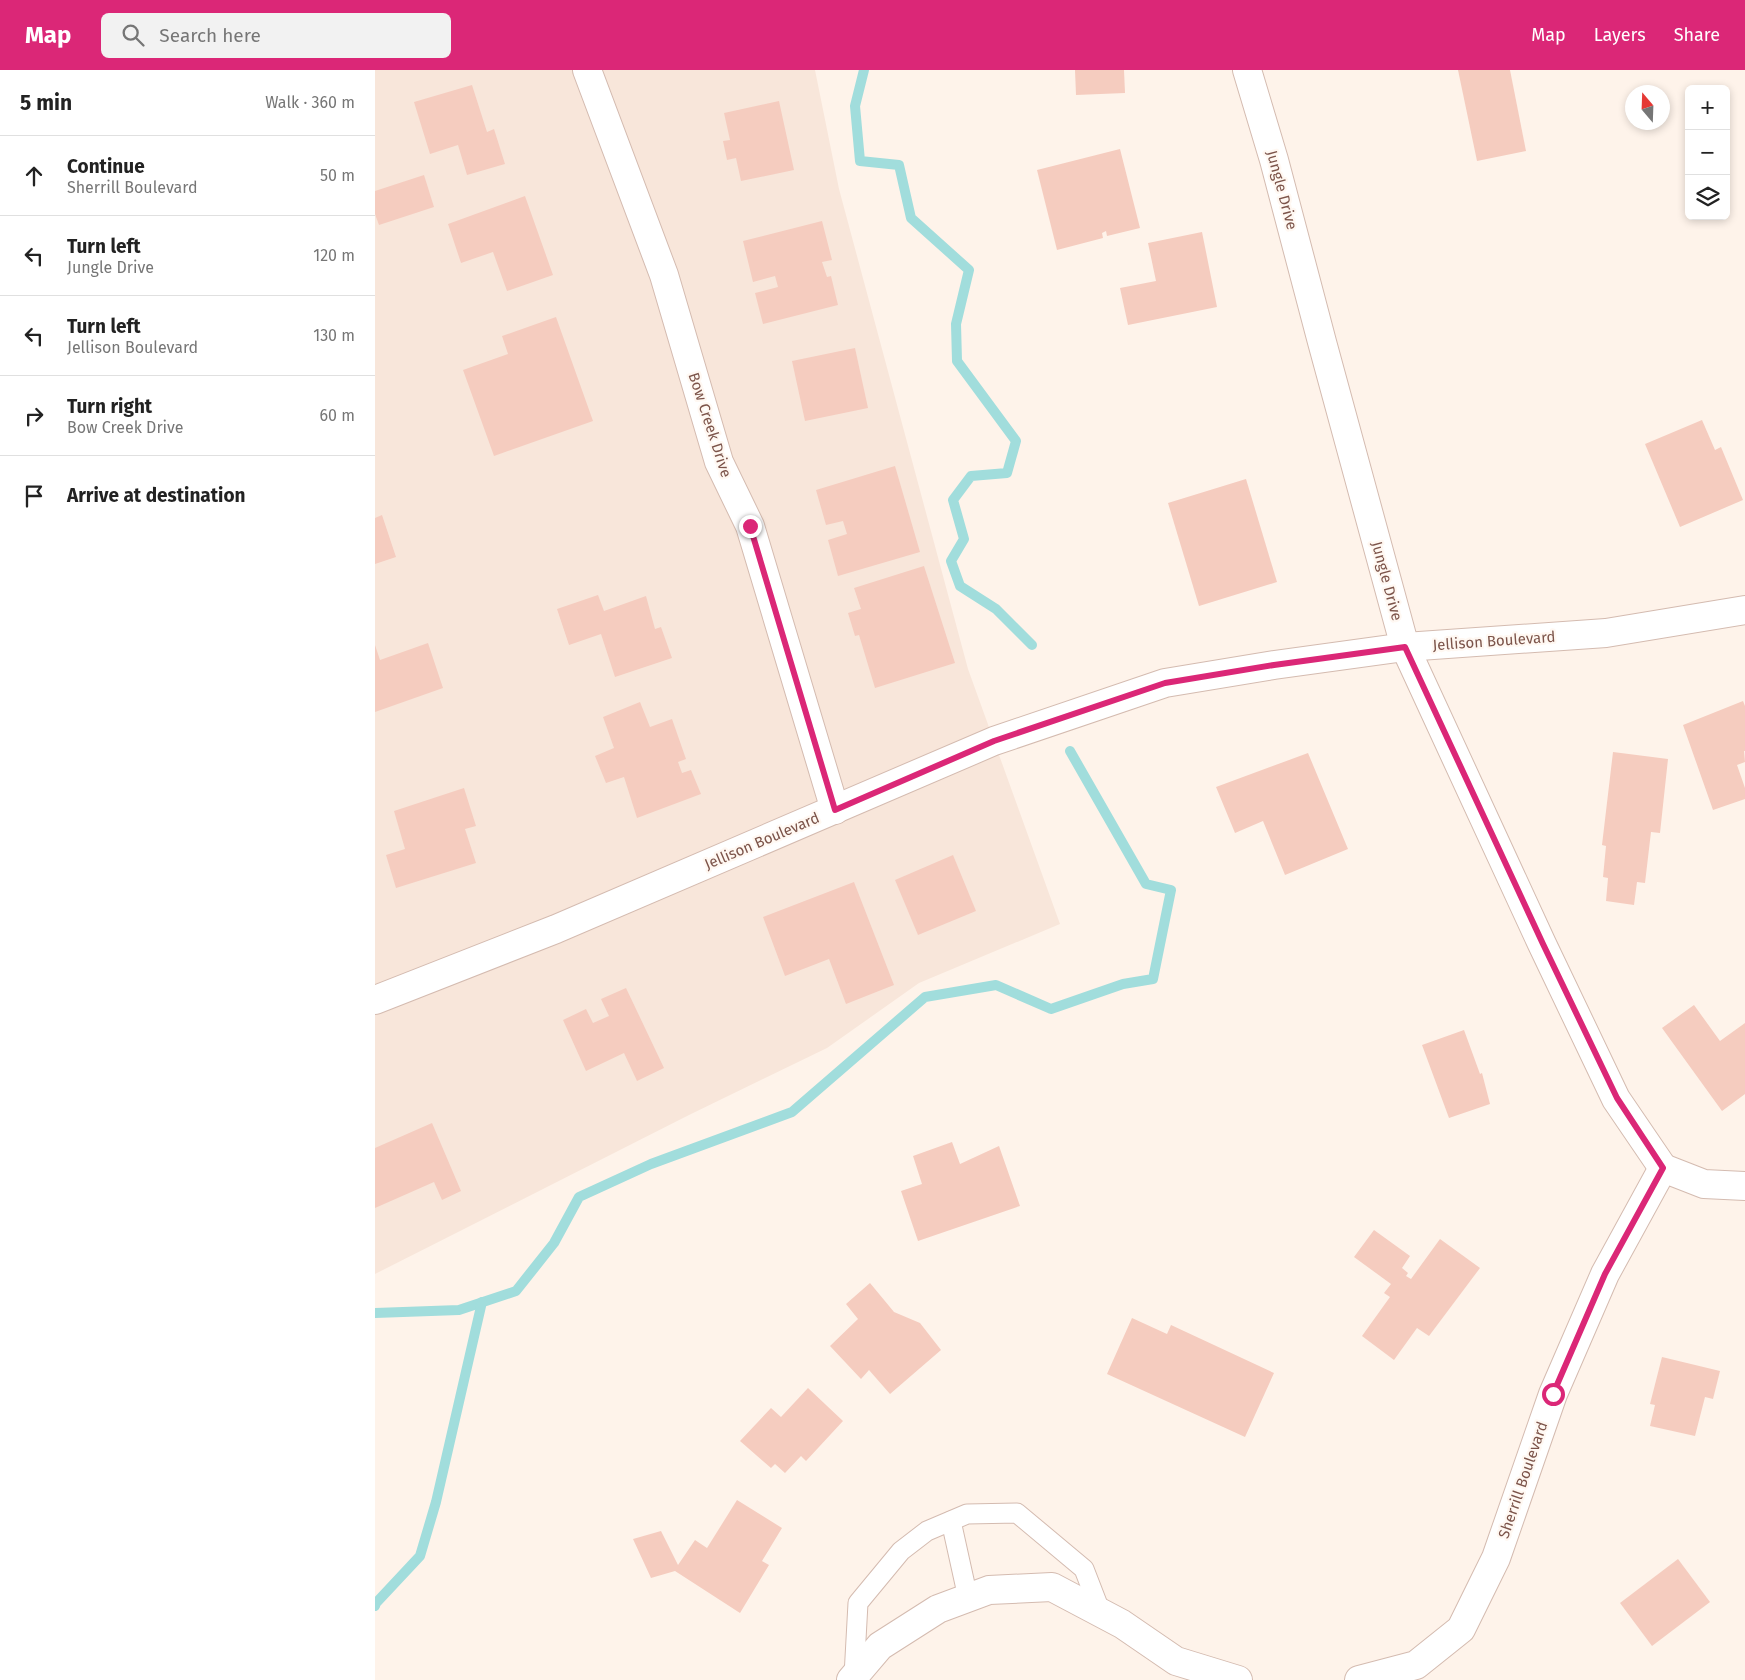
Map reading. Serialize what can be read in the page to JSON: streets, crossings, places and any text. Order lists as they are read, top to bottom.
{
  "streets": {
    "street": [
      "Jungle Drive",
      "Bow Creek Drive",
      "Jellison Boulevard",
      "Sherrill Boulevard"
    ]
  },
  "crossings": [
    ["Jungle Drive", "Jellison Boulevard"],
    ["Jungle Drive", "Sherrill Boulevard"],
    ["Bow Creek Drive", "Jellison Boulevard"]
  ],
  "north": "top",
  "page": {
    "header": "Map",
    "search": "Search here",
    "nav": ["Map", "Layers", "Share"],
    "heading": ["5 min", "Walk · 360 m"],
    "map_buttons": ["+", "−"],
    "list": [
      ["Continue", "Sherrill Boulevard", "50 m"],
      ["Turn left", "Jungle Drive", "120 m"],
      ["Turn left", "Jellison Boulevard", "130 m"],
      ["Turn right", "Bow Creek Drive", "60 m"],
      "Arrive at destination"
    ]
  }
}
